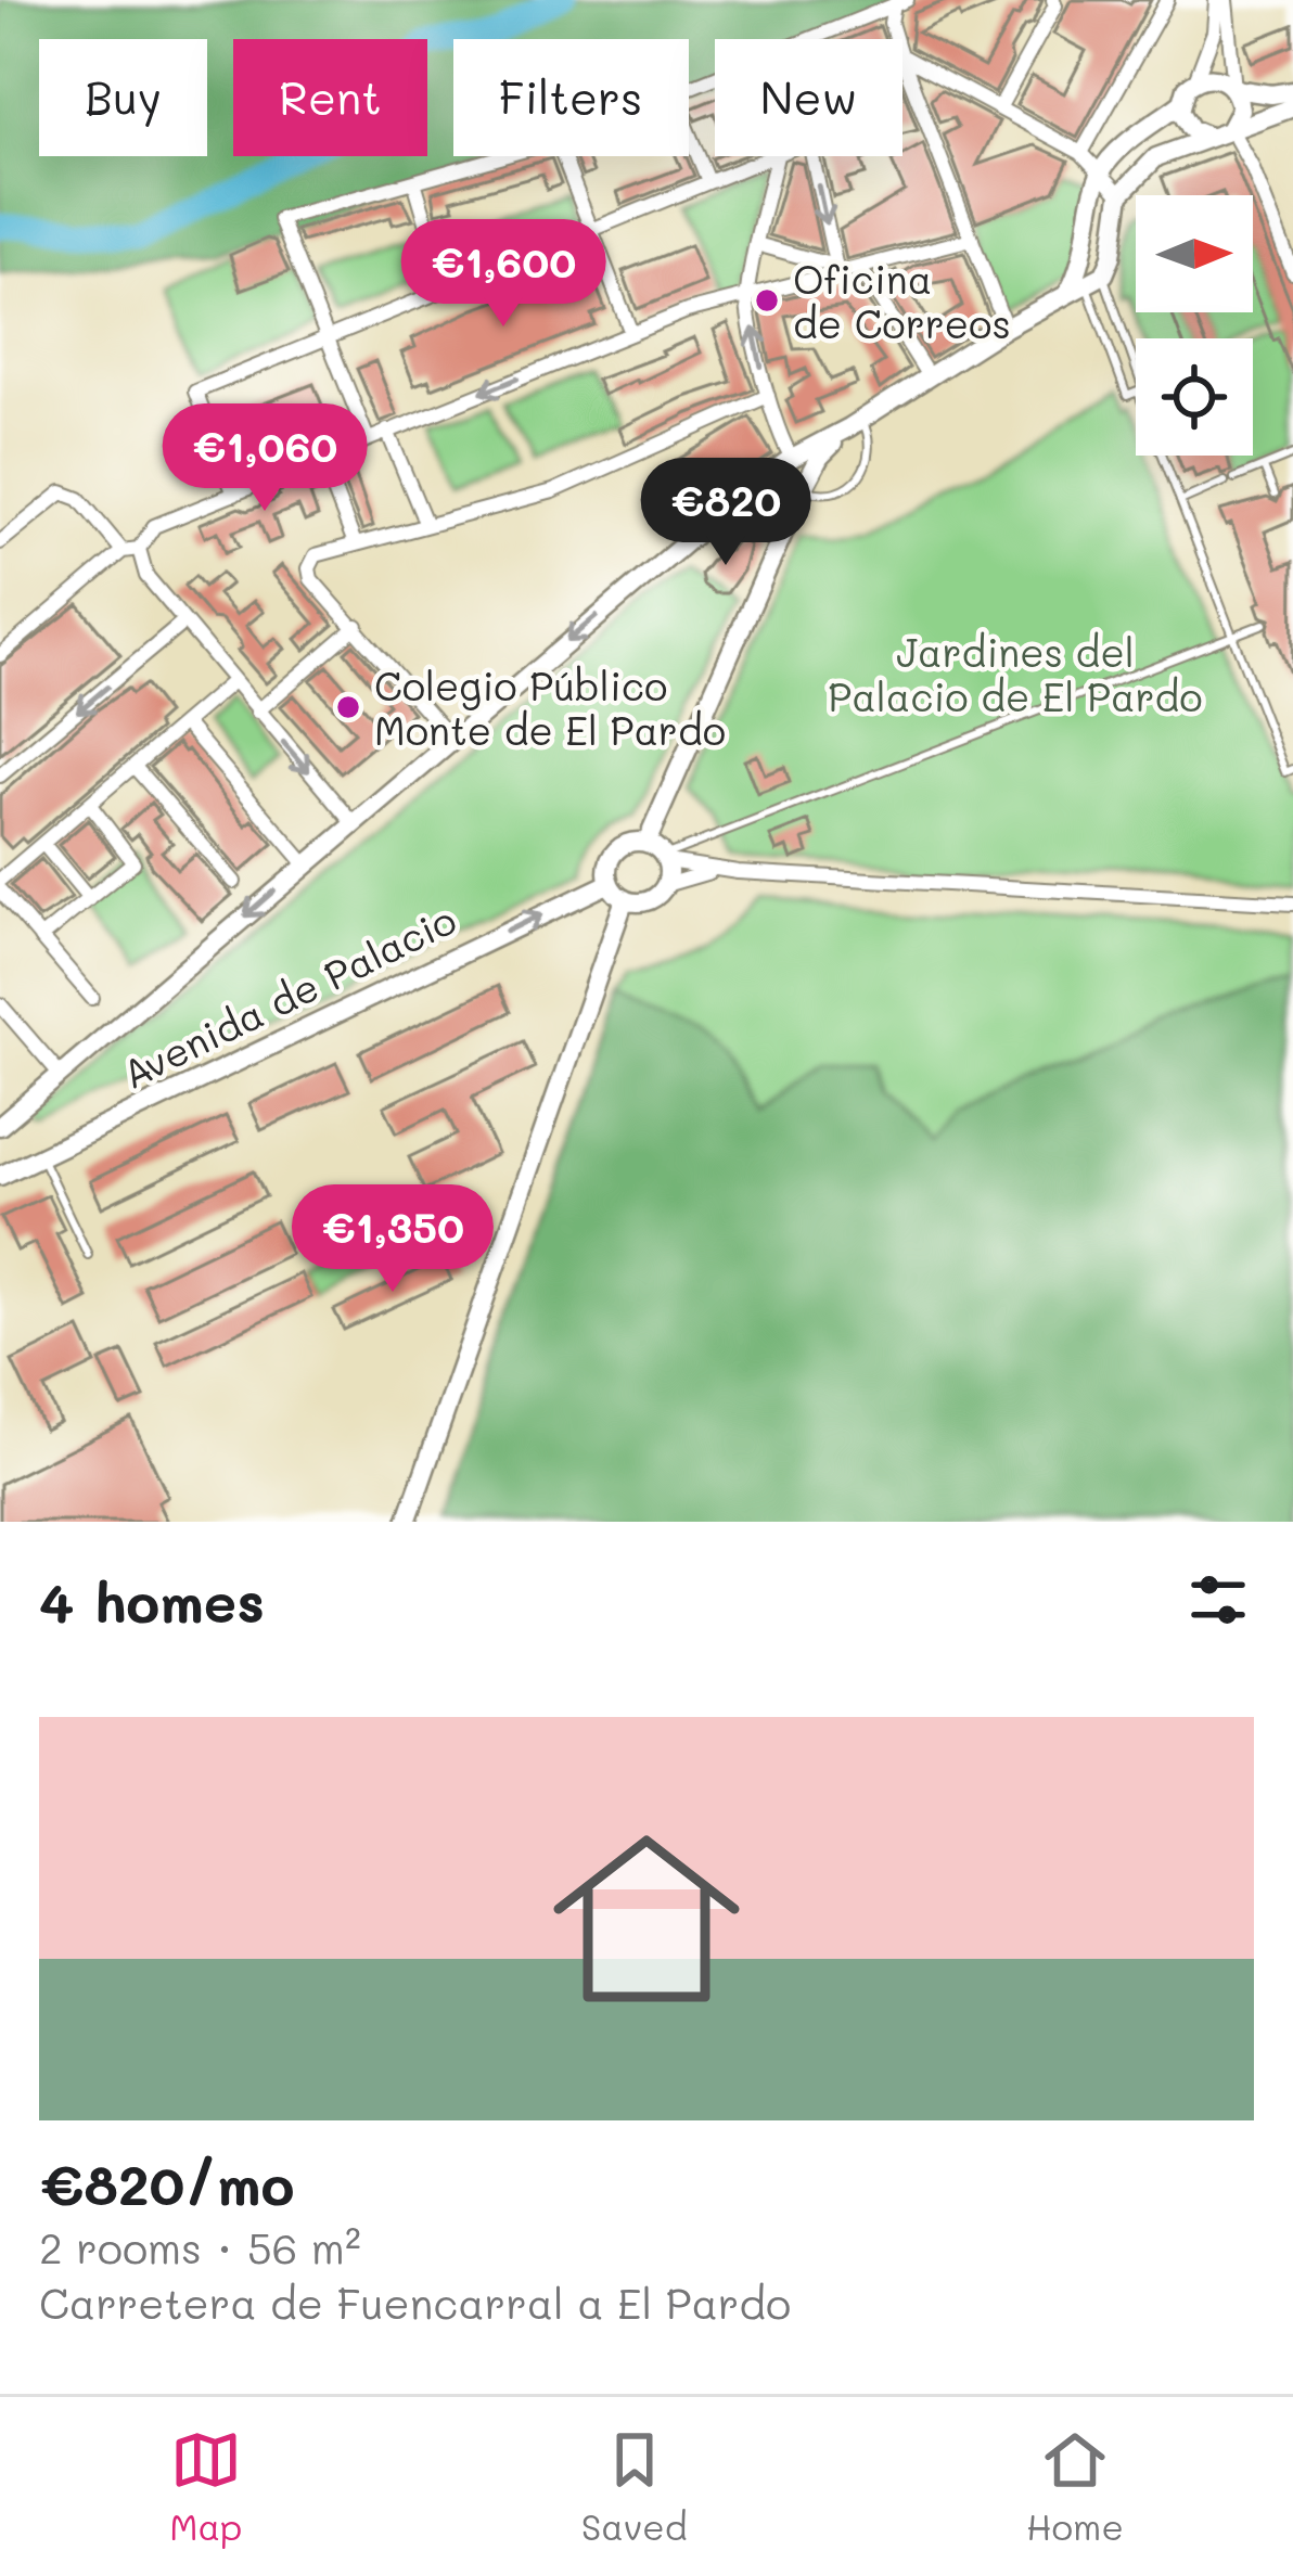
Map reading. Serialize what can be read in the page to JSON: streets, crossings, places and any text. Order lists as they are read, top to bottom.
{
  "streets": {
    "street": ["Avenida de Palacio"]
  },
  "parks": ["Jardines del Palacio de El Pardo"],
  "places": ["Oficina de Correos", "Colegio Público Monte de El Pardo"],
  "north": "right",
  "page": {
    "chip": [
      "Buy",
      "Rent",
      "Filters",
      "New"
    ],
    "price": [
      "€1,600",
      "€1,060",
      "€820",
      "€1,350"
    ],
    "heading": "4 homes",
    "list": [
      {
        "name": "€820/mo",
        "note": "2 rooms · 56 m² · Carretera de Fuencarral a El Pardo"
      }
    ],
    "tabs": ["Map", "Saved", "Home"]
  }
}
